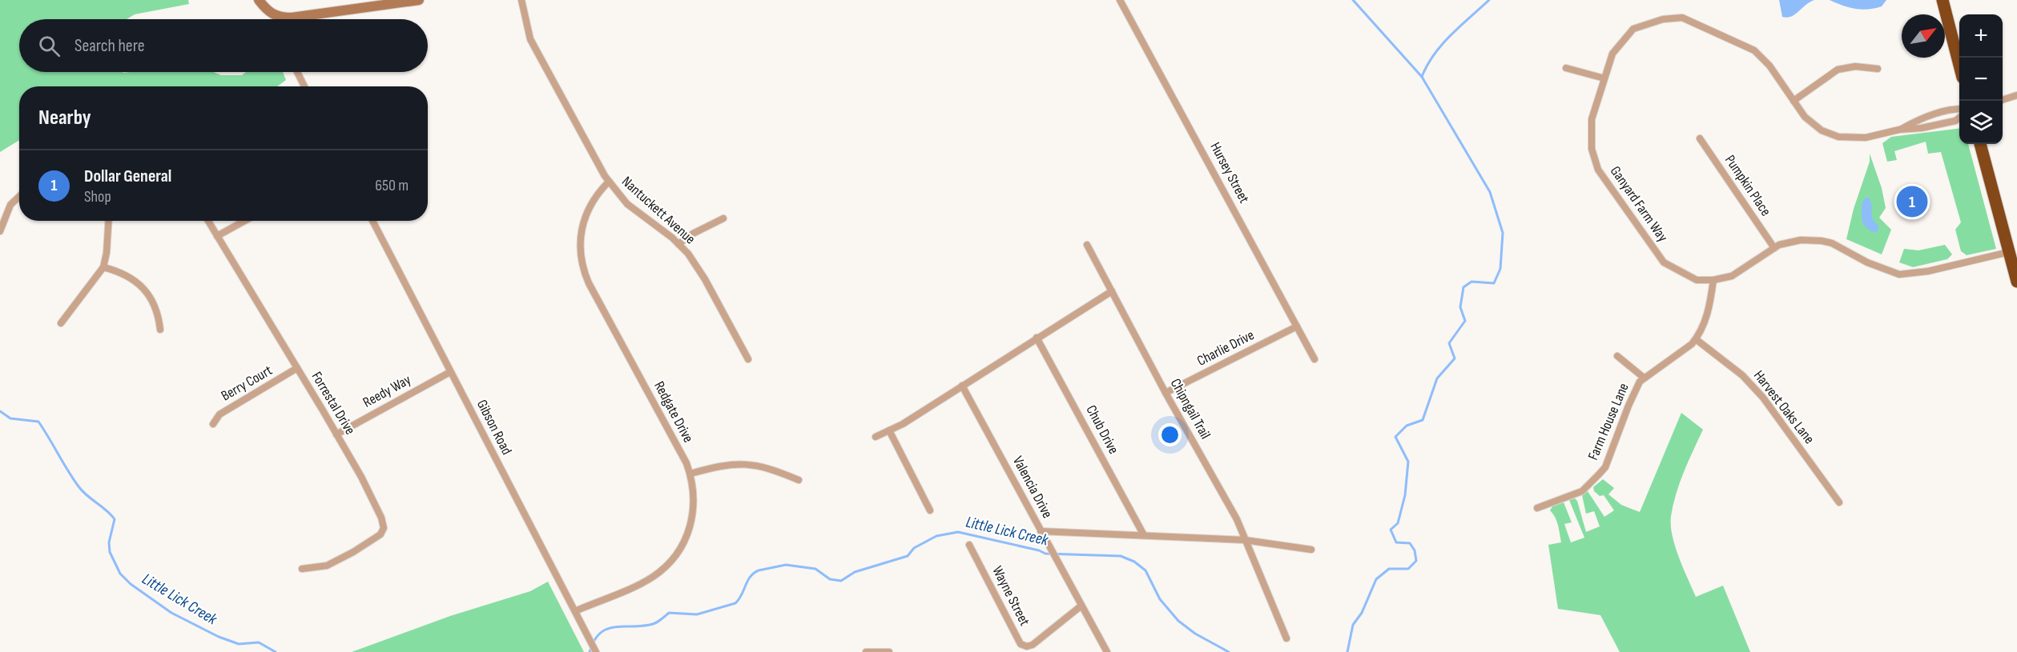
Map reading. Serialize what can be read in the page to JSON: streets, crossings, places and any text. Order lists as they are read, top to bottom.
{
  "streets": {
    "street": [
      "Hursey Street",
      "Pumpkin Place",
      "Ganyard Farm Way",
      "Nantuckett Avenue",
      "Charlie Drive",
      "Berry Court",
      "Reedy Way",
      "Forrestal Drive",
      "Harvest Oaks Lane",
      "Chipngail Trail",
      "Redgate Drive",
      "Farm House Lane",
      "Gibson Road",
      "Chub Drive",
      "Valencia Drive",
      "Wayne Street"
    ]
  },
  "crossings": [
    ["Hursey Street", "Charlie Drive"],
    ["Pumpkin Place", "Ganyard Farm Way"],
    ["Ganyard Farm Way", "Farm House Lane"],
    ["Nantuckett Avenue", "Redgate Drive"],
    ["Charlie Drive", "Chipngail Trail"],
    ["Berry Court", "Forrestal Drive"],
    ["Reedy Way", "Forrestal Drive"],
    ["Reedy Way", "Gibson Road"],
    ["Harvest Oaks Lane", "Farm House Lane"],
    ["Redgate Drive", "Gibson Road"],
    ["Valencia Drive", "Wayne Street"]
  ],
  "water": ["Little Lick Creek"],
  "north": "top right",
  "page": {
    "map_buttons": ["+", "−"],
    "search": "Search here",
    "heading": "Nearby",
    "list": [
      {
        "mark": "1",
        "name": "Dollar General",
        "note": "Shop",
        "value": "650 m"
      }
    ],
    "pins": "1"
  }
}
